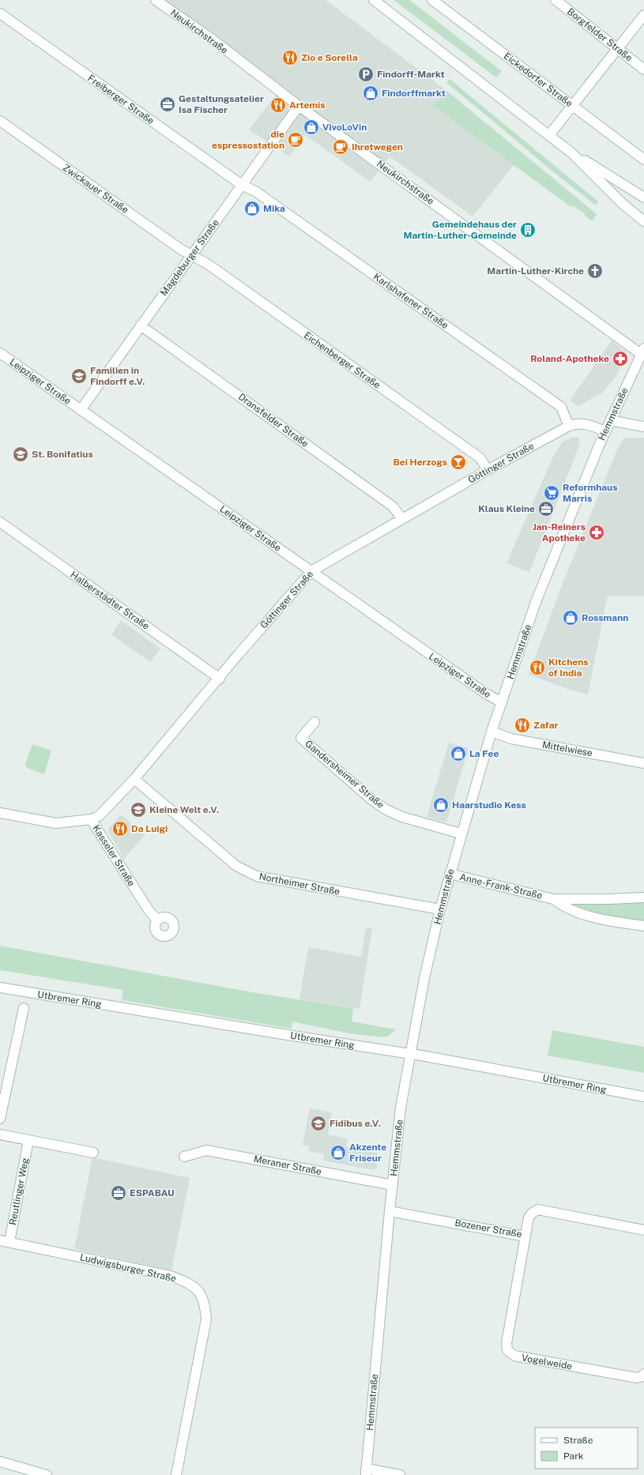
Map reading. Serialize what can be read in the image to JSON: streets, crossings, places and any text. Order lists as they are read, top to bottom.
{
  "streets": {
    "street": [
      "Neukirchstraße",
      "Borgfelder Straße",
      "Eickedorfer Straße",
      "Freiberger Straße",
      "Zwickauer Straße",
      "Magdeburger Straße",
      "Karlshafener Straße",
      "Eichenberger Straße",
      "Leipziger Straße",
      "Hemmstraße",
      "Dransfelder Straße",
      "Göttinger Straße",
      "Halberstädter Straße",
      "Mittelwiese",
      "Gandersheimer Straße",
      "Kasseler Straße",
      "Northeimer Straße",
      "Anne-Frank-Straße",
      "Utbremer Ring",
      "Meraner Straße",
      "Reutlinger Weg",
      "Bozener Straße",
      "Ludwigsburger Straße",
      "Vogelweide"
    ]
  },
  "crossings": [
    ["Neukirchstraße", "Magdeburger Straße"],
    ["Neukirchstraße", "Hemmstraße"],
    ["Freiberger Straße", "Magdeburger Straße"],
    ["Freiberger Straße", "Karlshafener Straße"],
    ["Zwickauer Straße", "Magdeburger Straße"],
    ["Zwickauer Straße", "Eichenberger Straße"],
    ["Magdeburger Straße", "Karlshafener Straße"],
    ["Magdeburger Straße", "Eichenberger Straße"],
    ["Magdeburger Straße", "Leipziger Straße"],
    ["Magdeburger Straße", "Dransfelder Straße"],
    ["Karlshafener Straße", "Göttinger Straße"],
    ["Eichenberger Straße", "Göttinger Straße"],
    ["Leipziger Straße", "Hemmstraße"],
    ["Leipziger Straße", "Göttinger Straße"],
    ["Hemmstraße", "Göttinger Straße"],
    ["Hemmstraße", "Mittelwiese"],
    ["Hemmstraße", "Gandersheimer Straße"],
    ["Hemmstraße", "Northeimer Straße"],
    ["Hemmstraße", "Anne-Frank-Straße"],
    ["Hemmstraße", "Utbremer Ring"],
    ["Hemmstraße", "Meraner Straße"],
    ["Hemmstraße", "Bozener Straße"],
    ["Dransfelder Straße", "Göttinger Straße"],
    ["Göttinger Straße", "Halberstädter Straße"],
    ["Göttinger Straße", "Kasseler Straße"],
    ["Göttinger Straße", "Northeimer Straße"],
    ["Reutlinger Weg", "Ludwigsburger Straße"],
    ["Bozener Straße", "Vogelweide"]
  ],
  "places": {
    "restaurant": [
      "Zio e Sorella",
      "Artemis",
      "Kitchens of India",
      "Zafar",
      "Da Luigi"
    ],
    "parking": ["Findorff-Markt"],
    "shop": [
      "Findorffmarkt",
      "VivoLoVin",
      "Mika",
      "Rossmann",
      "La Fee",
      "Haarstudio Kess",
      "Akzente Friseur"
    ],
    "office": ["Gestaltungsatelier Isa Fischer", "Klaus Kleine", "ESPABAU"],
    "cafe": ["die espressostation", "Ihretwegen"],
    "building": ["Gemeindehaus der Martin-Luther-Gemeinde"],
    "church": ["Martin-Luther-Kirche"],
    "pharmacy": ["Roland-Apotheke", "Jan-Reiners Apotheke"],
    "school or university": [
      "Familien in Findorff e.V.",
      "St. Bonifatius",
      "Kleine Welt e.V.",
      "Fidibus e.V."
    ],
    "bar": ["Bei Herzogs"],
    "supermarket": ["Reformhaus Marris"]
  },
  "legend": ["Straße", "Park"]
}
